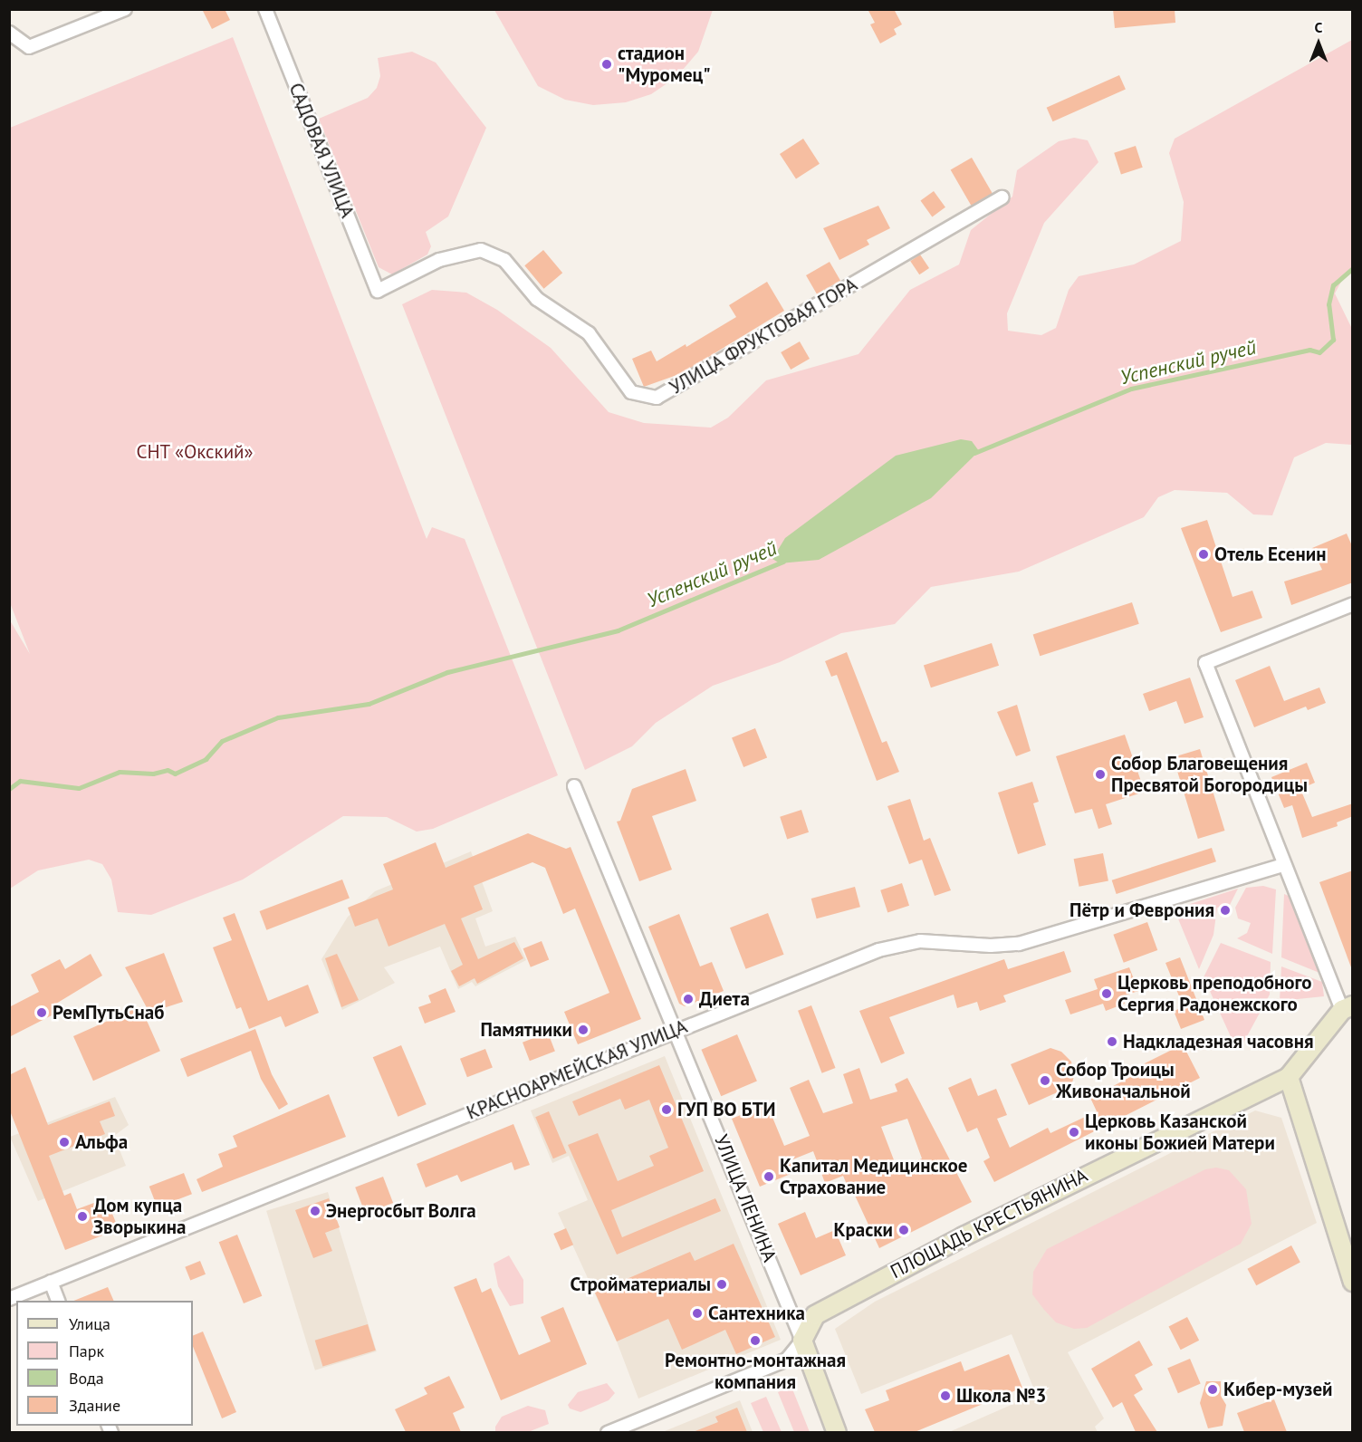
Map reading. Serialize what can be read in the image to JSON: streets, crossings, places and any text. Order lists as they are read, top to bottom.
{
  "streets": {
    "street": [
      "САДОВАЯ УЛИЦА",
      "УЛИЦА ФРУКТОВАЯ ГОРА",
      "КРАСНОАРМЕЙСКАЯ УЛИЦА",
      "УЛИЦА ЛЕНИНА",
      "ПЛОЩАДЬ КРЕСТЬЯНИНА"
    ]
  },
  "crossings": [
    ["САДОВАЯ УЛИЦА", "УЛИЦА ФРУКТОВАЯ ГОРА"],
    ["КРАСНОАРМЕЙСКАЯ УЛИЦА", "УЛИЦА ЛЕНИНА"],
    ["УЛИЦА ЛЕНИНА", "ПЛОЩАДЬ КРЕСТЬЯНИНА"]
  ],
  "water": ["Успенский ручей"],
  "parks": ["СНТ «Окский»"],
  "places": [
    "стадион \"Муромец\"",
    "Отель Есенин",
    "Собор Благовещения Пресвятой Богородицы",
    "Пётр и Феврония",
    "Церковь преподобного Сергия Радонежского",
    "Диета",
    "РемПутьСнаб",
    "Памятники",
    "Надкладезная часовня",
    "Собор Троицы Живоначальной",
    "ГУП ВО БТИ",
    "Церковь Казанской иконы Божией Матери",
    "Альфа",
    "Капитал Медицинское Страхование",
    "Энергосбыт Волга",
    "Дом купца Зворыкина",
    "Краски",
    "Стройматериалы",
    "Сантехника",
    "Ремонтно-монтажная компания",
    "Кибер-музей",
    "Школа №3"
  ],
  "legend": [
    "Улица",
    "Парк",
    "Вода",
    "Здание"
  ],
  "north": "top"
}
